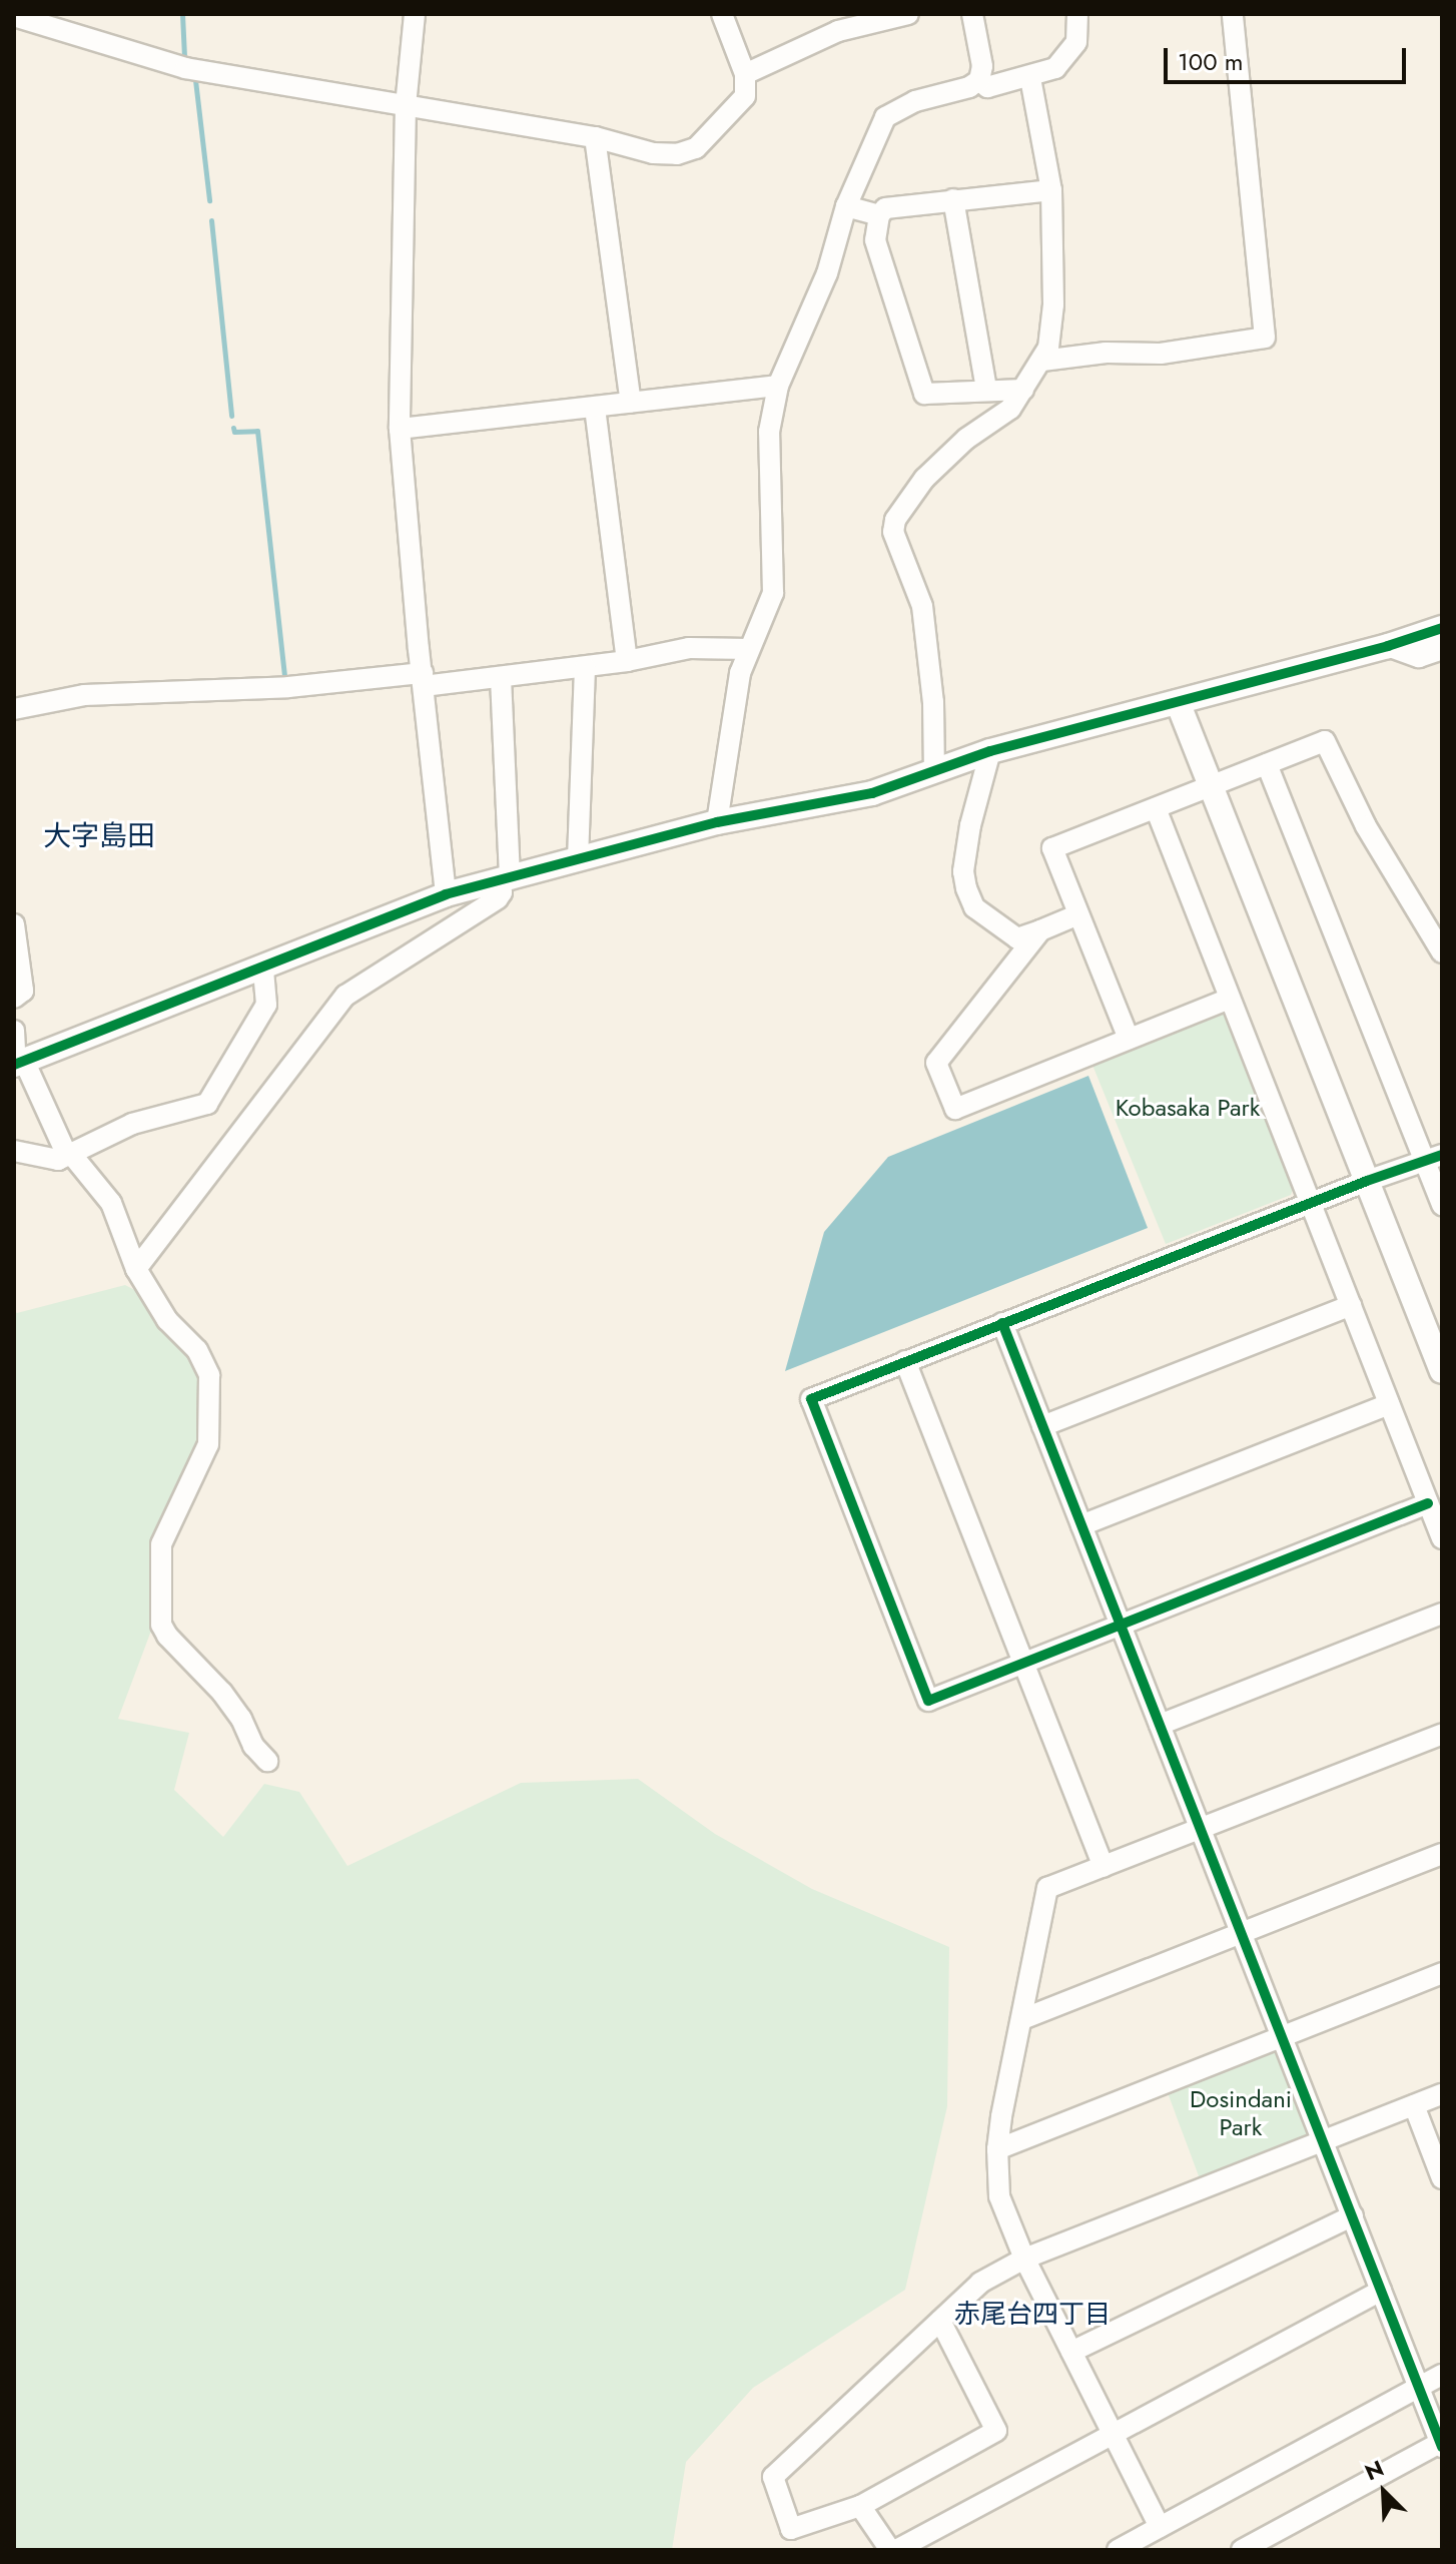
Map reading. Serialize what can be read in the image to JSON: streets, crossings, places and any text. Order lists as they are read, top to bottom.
{
  "districts": ["大字島田", "赤尾台四丁目"],
  "parks": ["Kobasaka Park", "Dosindani Park"],
  "scale_bar": "100 m",
  "north": "top left"
}
